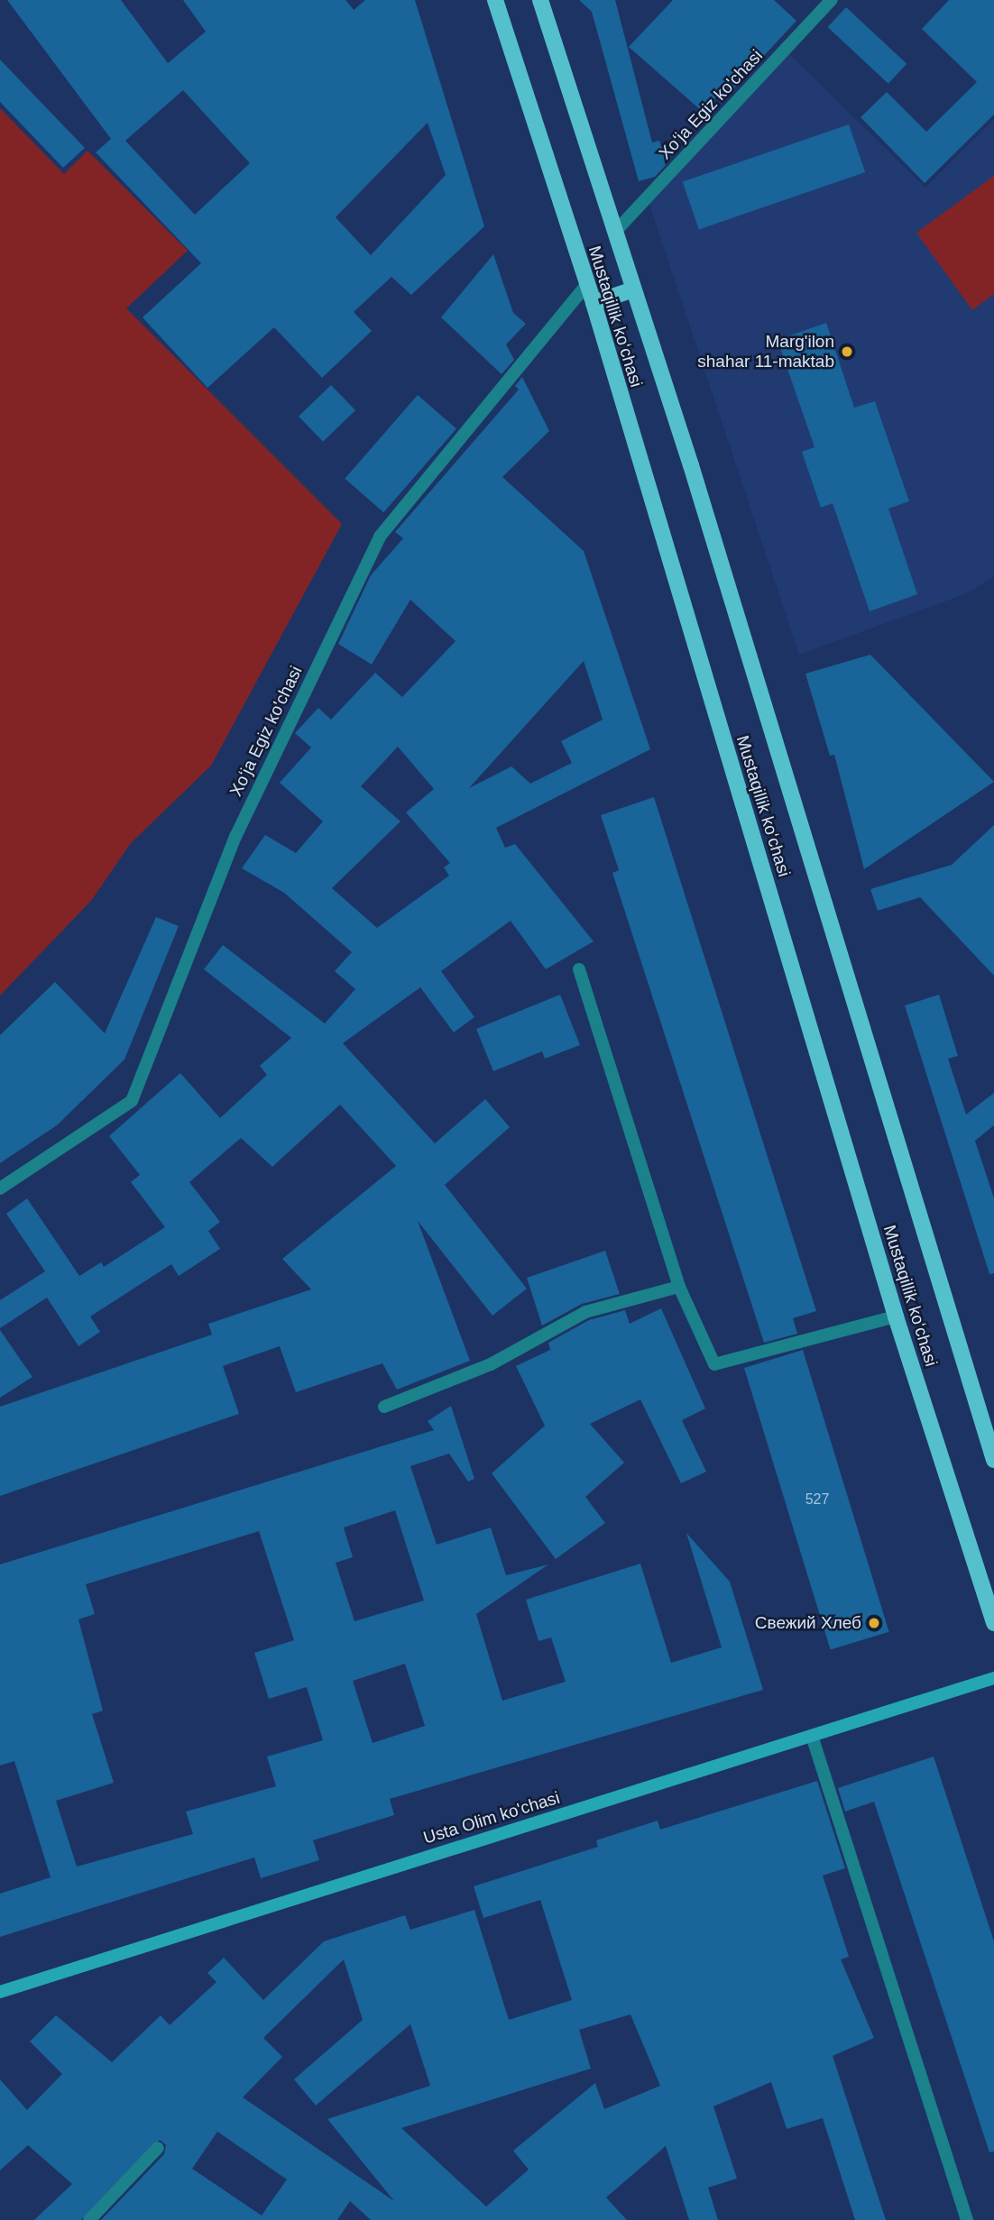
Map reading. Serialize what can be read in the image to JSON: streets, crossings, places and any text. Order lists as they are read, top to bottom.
{
  "streets": {
    "main road": ["Mustaqillik koʻchasi"],
    "street": ["Xoʻja Egiz ko'chasi", "Usta Olim ko'chasi"]
  },
  "crossings": [
    ["Xoʻja Egiz ko'chasi", "Mustaqillik koʻchasi"]
  ],
  "places": ["Marg'ilon shahar 11-maktab", "Свежий Хлеб"],
  "house_numbers": ["527"]
}
